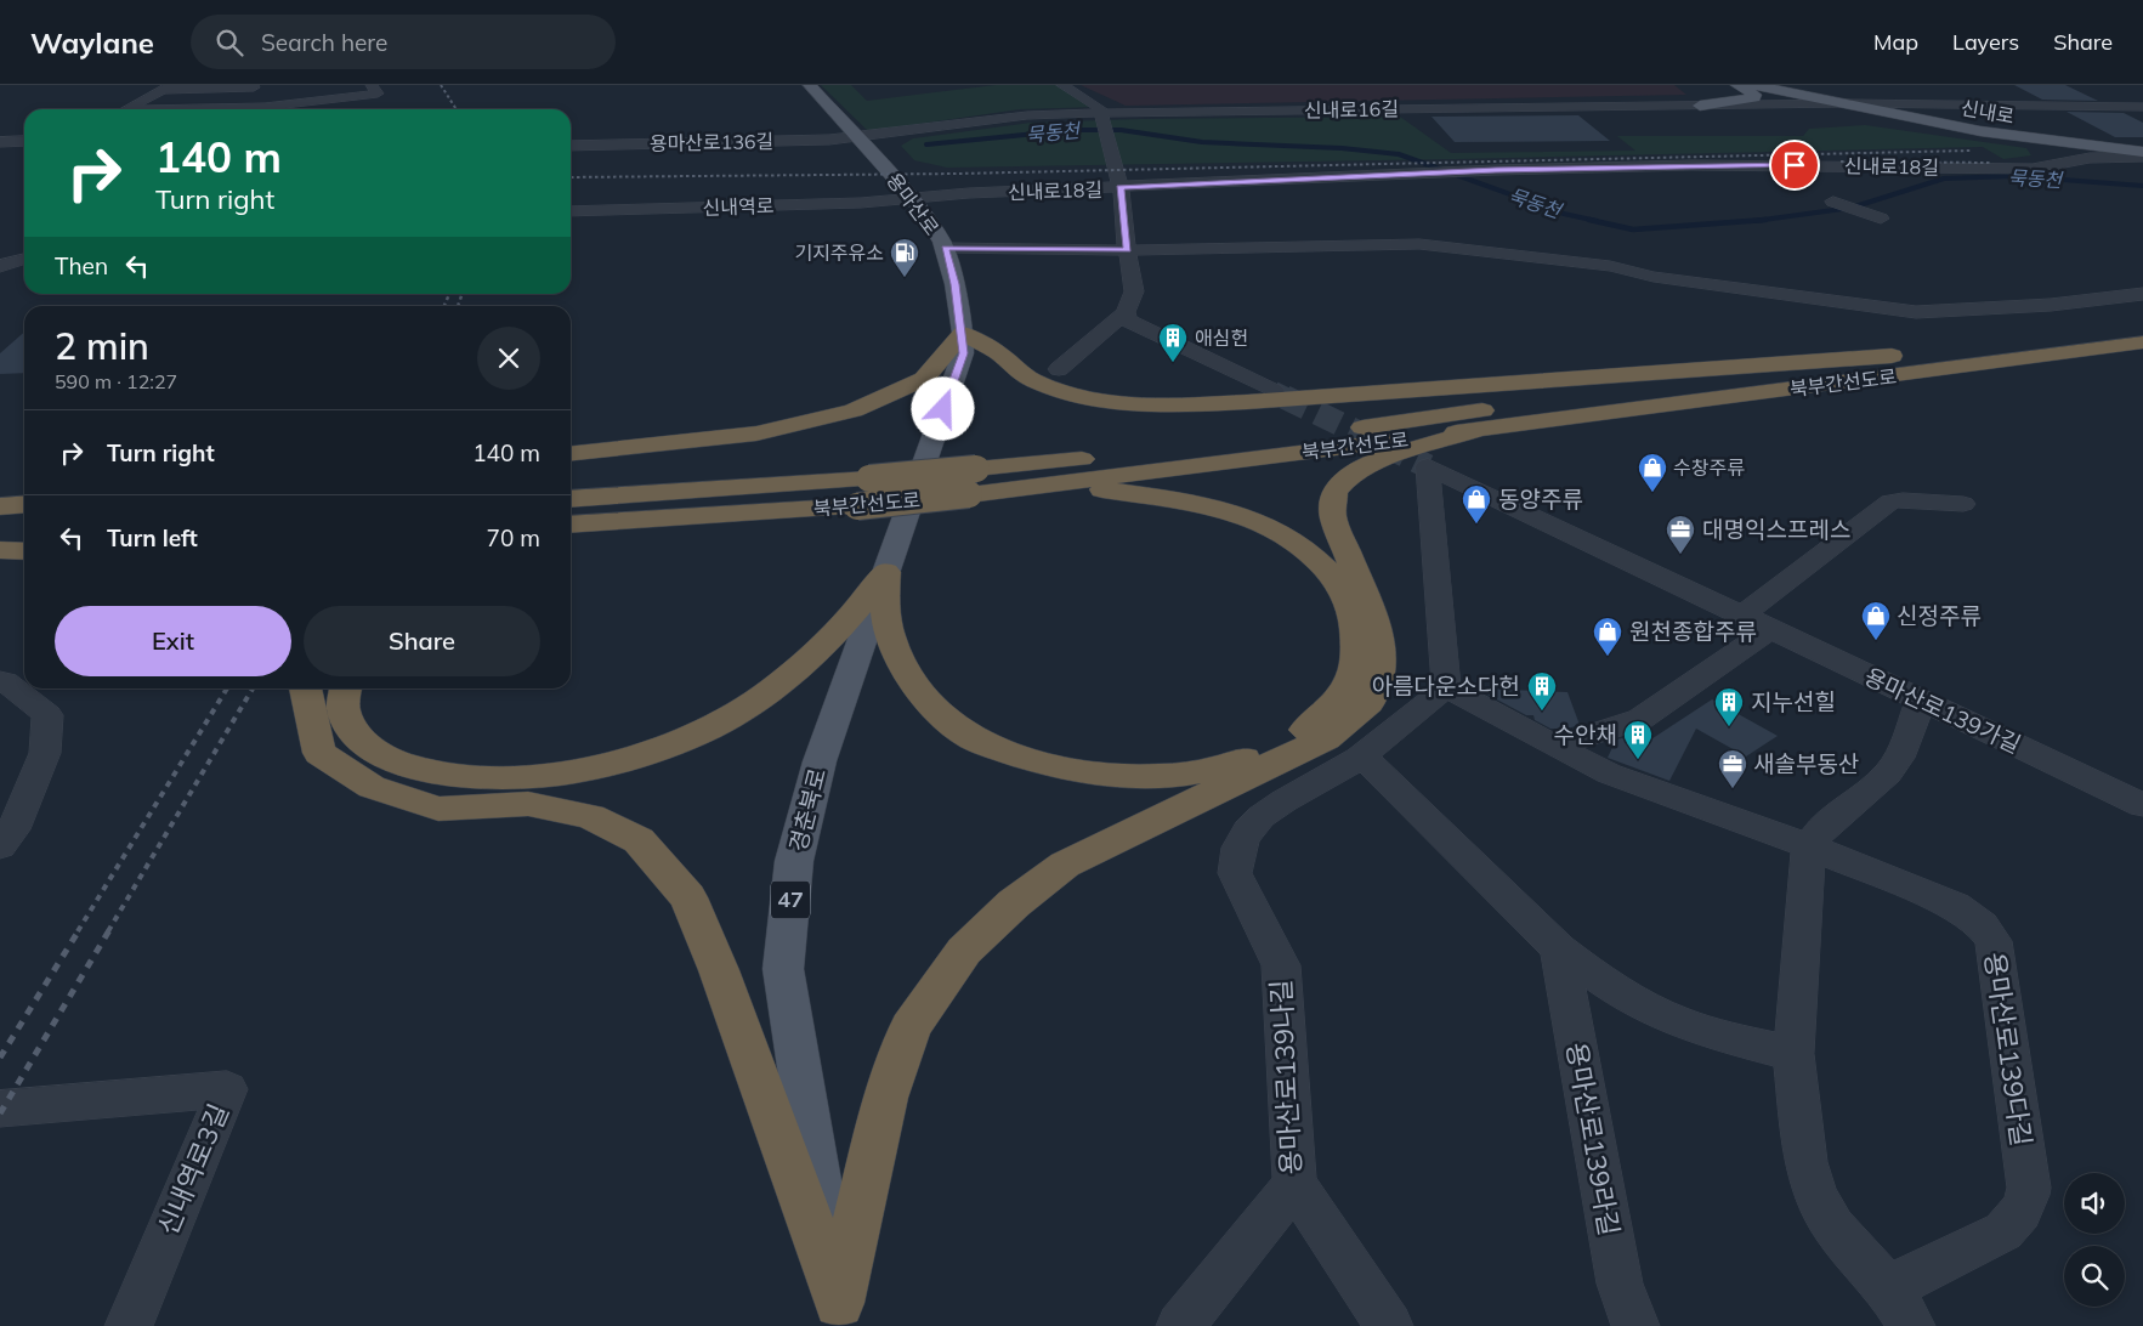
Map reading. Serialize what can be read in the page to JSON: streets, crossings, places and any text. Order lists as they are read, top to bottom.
{
  "streets": {
    "highway": ["북부간선도로"],
    "main road": [
      "신내로",
      "용마산로",
      "경춘북로",
      "47"
    ],
    "street": [
      "신내로16길",
      "용마산로136길",
      "신내로18길",
      "신내역로",
      "용마산로139가길",
      "용마산로139다길",
      "용마산로139나길",
      "용마산로139라길",
      "신내역로3길"
    ]
  },
  "crossings": [
    ["신내로16길", "신내로"],
    ["신내로16길", "용마산로136길"],
    ["신내로16길", "용마산로"],
    ["신내로", "신내로18길"],
    ["용마산로136길", "용마산로"],
    ["신내로18길", "용마산로"],
    ["신내로18길", "신내역로"],
    ["용마산로", "신내역로"],
    ["용마산로", "경춘북로"],
    ["용마산로139가길", "용마산로139다길"],
    ["용마산로139가길", "용마산로139나길"],
    ["용마산로139다길", "용마산로139나길"]
  ],
  "water": ["묵동천"],
  "places": {
    "fuel station": ["기지주유소"],
    "building": [
      "애심헌",
      "아름다운소다헌",
      "지누선힐",
      "수안채"
    ],
    "shop": [
      "수창주류",
      "동양주류",
      "신정주류",
      "원천종합주류"
    ],
    "office": ["대명익스프레스", "새솔부동산"]
  },
  "page": {
    "header": "Waylane",
    "search": "Search here",
    "nav": ["Map", "Layers", "Share"],
    "turn": ["140 m", "Turn right"],
    "then": "Then",
    "heading": ["2 min", "590 m · 12:27"],
    "list": [
      {
        "name": "Turn right",
        "value": "140 m"
      },
      {
        "name": "Turn left",
        "value": "70 m"
      }
    ],
    "buttons": ["Exit", "Share"]
  }
}
